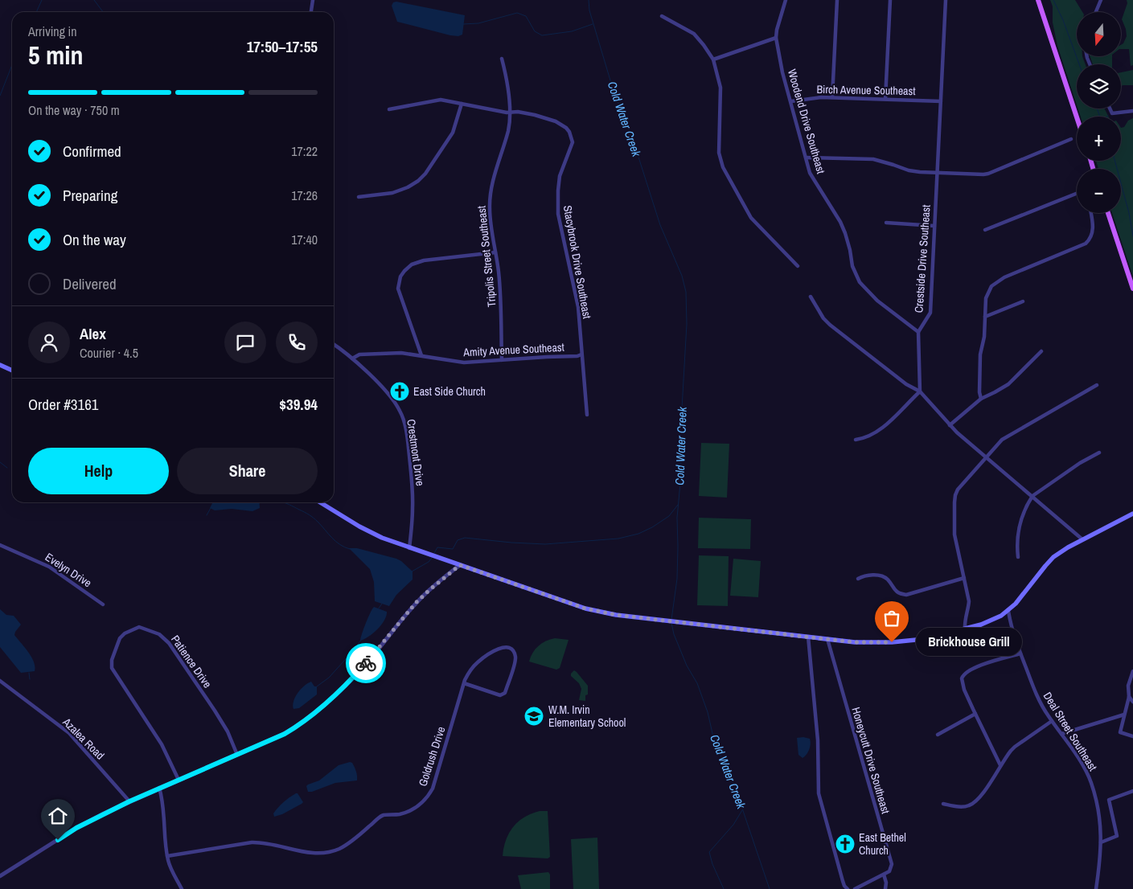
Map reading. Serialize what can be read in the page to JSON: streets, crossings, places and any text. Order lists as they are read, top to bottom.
{
  "streets": {
    "street": [
      "Birch Avenue Southeast",
      "Woodend Drive Southeast",
      "Tripolis Street Southeast",
      "Crestside Drive Southeast",
      "Stacybrook Drive Southeast",
      "Amity Avenue Southeast",
      "Crestmont Drive",
      "Evelyn Drive",
      "Patience Drive",
      "Deal Street Southeast",
      "Azalea Road",
      "Goldrush Drive",
      "Honeycutt Drive Southeast"
    ]
  },
  "crossings": [
    ["Birch Avenue Southeast", "Woodend Drive Southeast"],
    ["Birch Avenue Southeast", "Crestside Drive Southeast"],
    ["Woodend Drive Southeast", "Crestside Drive Southeast"],
    ["Tripolis Street Southeast", "Stacybrook Drive Southeast"],
    ["Tripolis Street Southeast", "Amity Avenue Southeast"],
    ["Stacybrook Drive Southeast", "Amity Avenue Southeast"],
    ["Amity Avenue Southeast", "Crestmont Drive"]
  ],
  "water": ["Cold Water Creek"],
  "places": {
    "church": ["East Side Church", "East Bethel Church"],
    "other": ["Brickhouse Grill"],
    "school or university": ["W.M. Irvin Elementary School"]
  },
  "north": "bottom",
  "page": {
    "map_buttons": ["+", "−"],
    "heading": ["5 min", "Arriving in", "17:50–17:55"],
    "panel": [
      "Alex",
      "Courier · 4.5",
      "Order #3161",
      "$39.94"
    ],
    "bar": "On the way · 750 m",
    "list": [
      ["Confirmed", "17:22"],
      ["Preparing", "17:26"],
      ["On the way", "17:40"],
      "Delivered"
    ],
    "buttons": ["Help", "Share"],
    "bubble": "Brickhouse Grill"
  }
}
